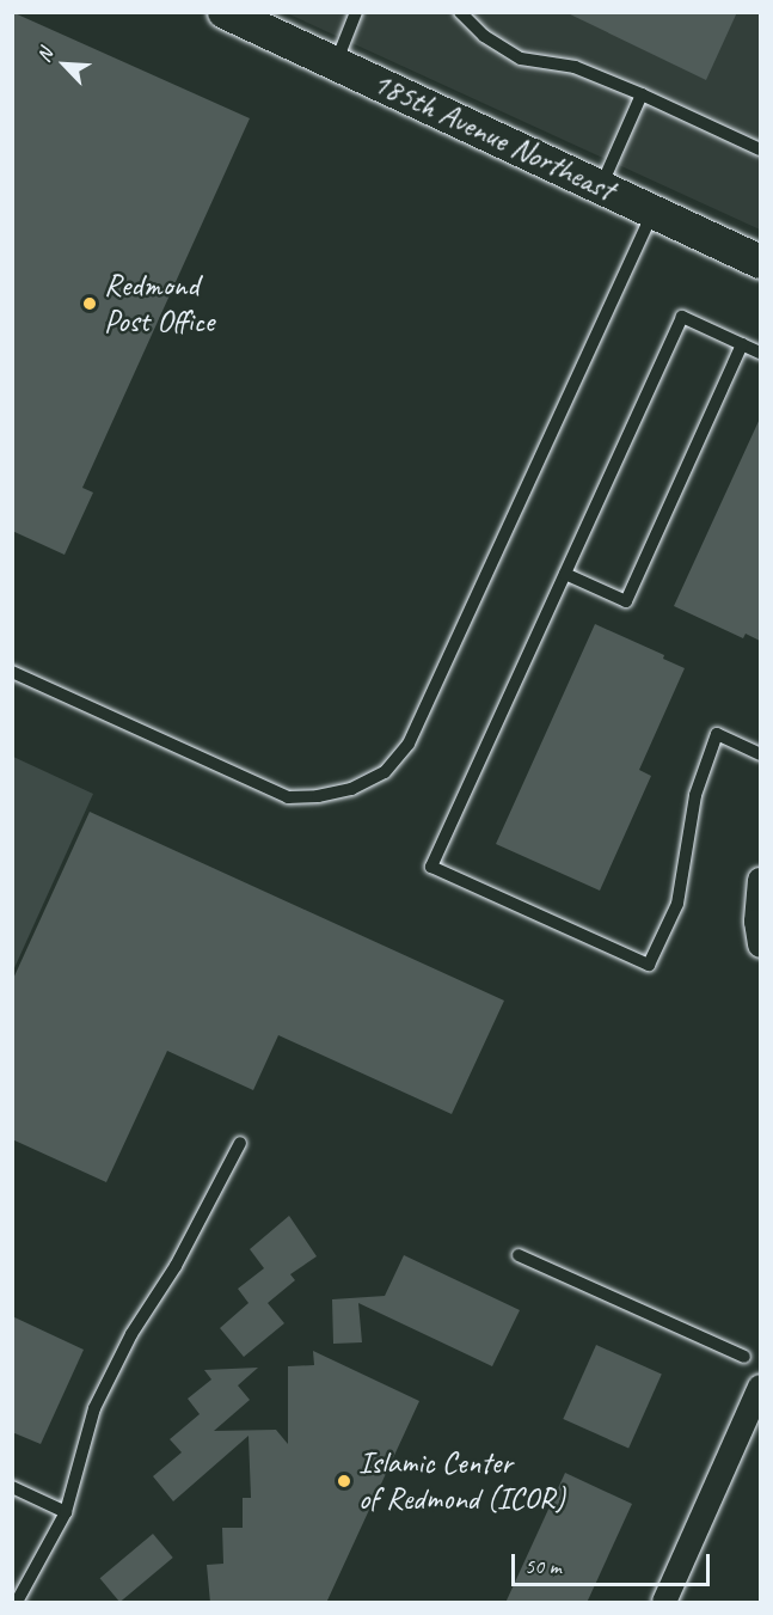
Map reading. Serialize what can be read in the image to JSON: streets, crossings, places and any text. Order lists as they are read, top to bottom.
{
  "streets": {
    "street": ["185th Avenue Northeast"]
  },
  "places": ["Redmond Post Office", "Islamic Center of Redmond (ICOR)"],
  "scale_bar": "50 m",
  "north": "top left"
}
